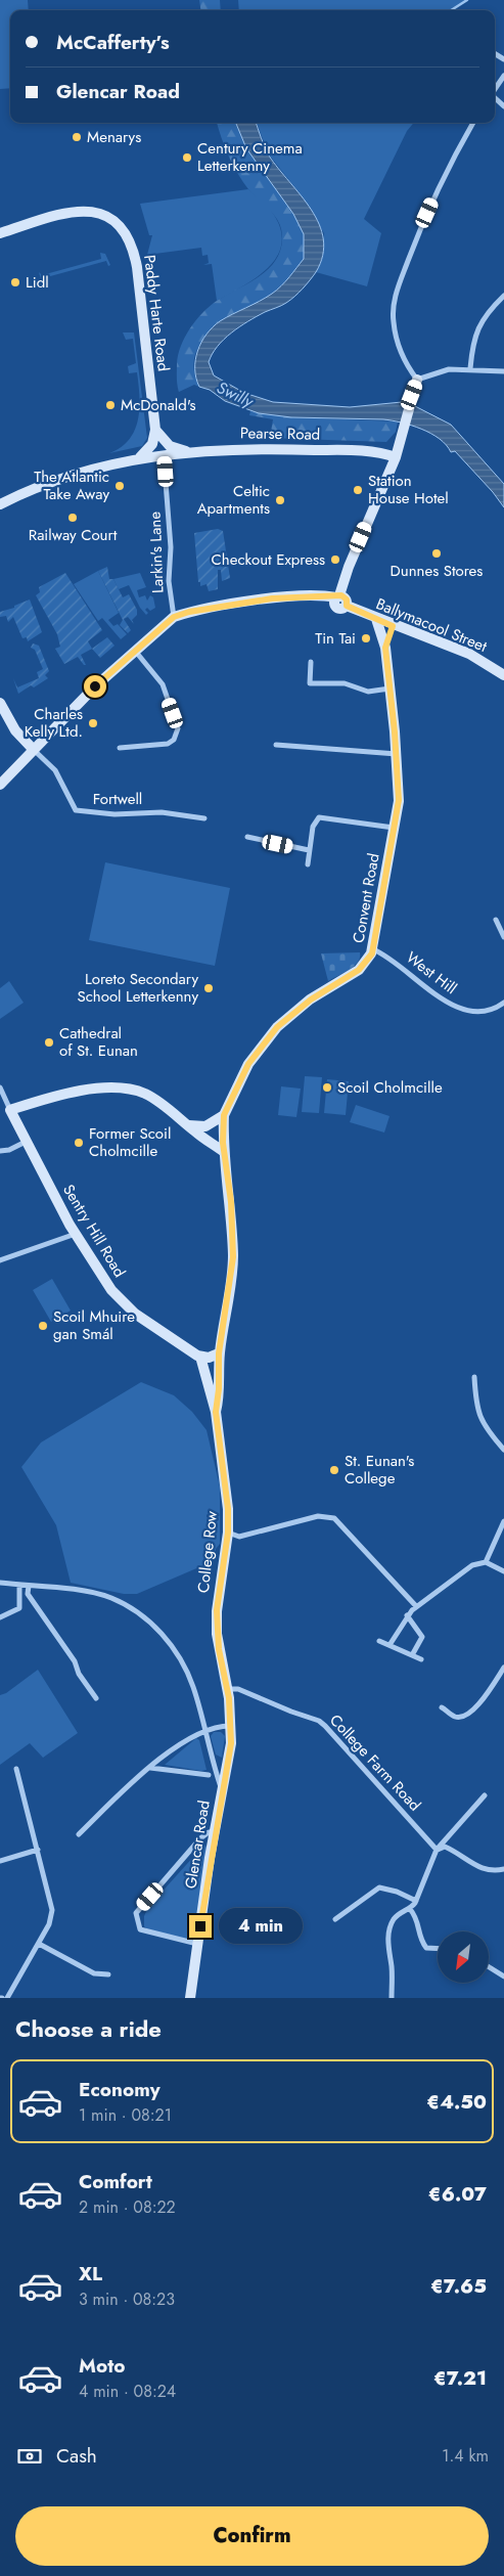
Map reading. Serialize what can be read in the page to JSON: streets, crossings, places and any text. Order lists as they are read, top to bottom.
{
  "streets": {
    "street": [
      "Paddy Harte Road",
      "Pearse Road",
      "Larkin's Lane",
      "Ballymacool Street",
      "Fortwell",
      "Convent Road",
      "West Hill",
      "Sentry Hill Road",
      "College Row",
      "College Farm Road",
      "Glencar Road"
    ]
  },
  "crossings": [
    ["Pearse Road", "Larkin's Lane"],
    ["Convent Road", "West Hill"],
    ["Convent Road", "College Row"],
    ["Sentry Hill Road", "College Row"],
    ["College Row", "College Farm Road"],
    ["College Row", "Glencar Road"]
  ],
  "water": ["Swilly"],
  "places": [
    "Menarys",
    "Century Cinema Letterkenny",
    "Lidl",
    "McDonald's",
    "The Atlantic Take Away",
    "Station House Hotel",
    "Celtic Apartments",
    "Railway Court",
    "Dunnes Stores",
    "Checkout Express",
    "Tin Tai",
    "Charles Kelly Ltd.",
    "Loreto Secondary School Letterkenny",
    "Cathedral of St. Eunan",
    "Scoil Cholmcille",
    "Former Scoil Cholmcille",
    "Scoil Mhuire gan Smál",
    "St. Eunan's College"
  ],
  "north": "bottom left",
  "page": {
    "banner": ["McCafferty’s", "Glencar Road"],
    "bubble": "4 min",
    "heading": "Choose a ride",
    "list": [
      {
        "name": "Economy",
        "note": "1 min · 08:21",
        "value": "€4.50"
      },
      {
        "name": "Comfort",
        "note": "2 min · 08:22",
        "value": "€6.07"
      },
      {
        "name": "XL",
        "note": "3 min · 08:23",
        "value": "€7.65"
      },
      {
        "name": "Moto",
        "note": "4 min · 08:24",
        "value": "€7.21"
      }
    ],
    "pay": ["Cash", "1.4 km"],
    "buttons": "Confirm"
  }
}
